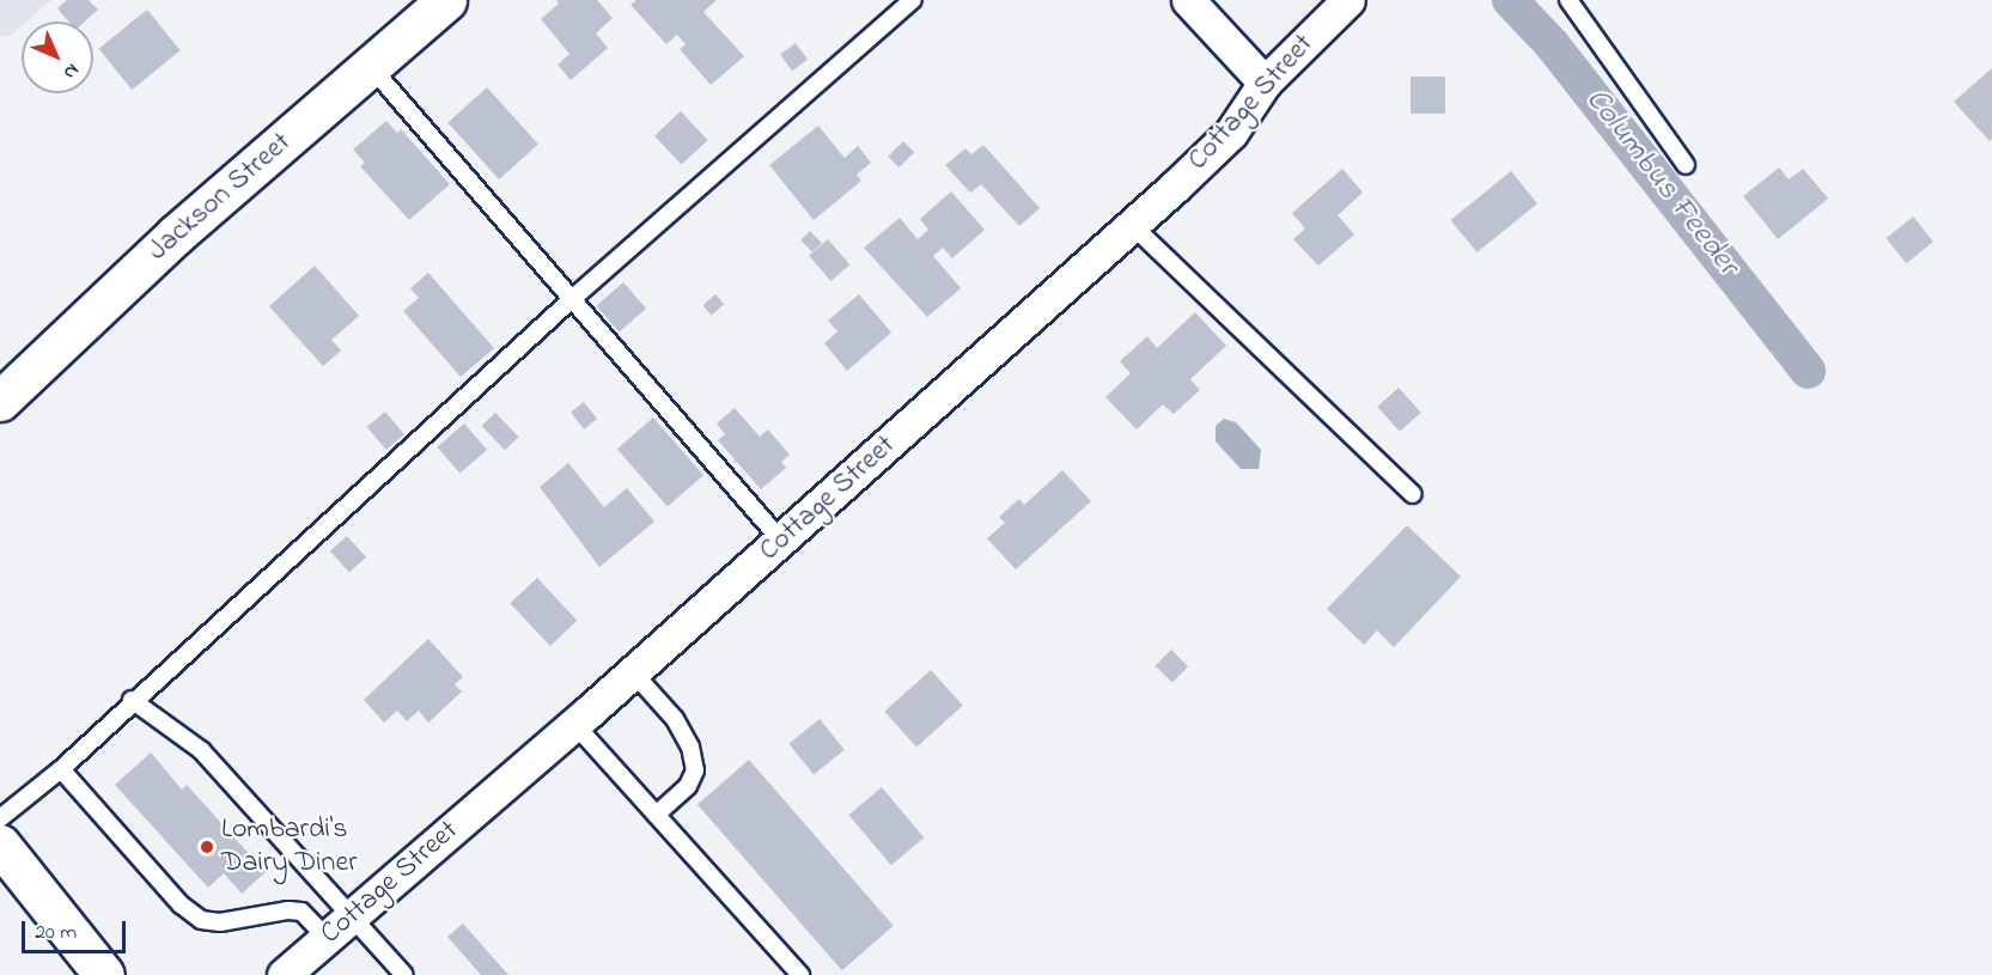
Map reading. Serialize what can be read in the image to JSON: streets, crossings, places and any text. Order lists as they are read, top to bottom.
{
  "streets": {
    "main road": ["Jackson Street"],
    "street": ["Cottage Street"]
  },
  "water": ["Columbus Feeder"],
  "places": ["Lombardi's Dairy Diner"],
  "scale_bar": "20 m",
  "north": "bottom right"
}
